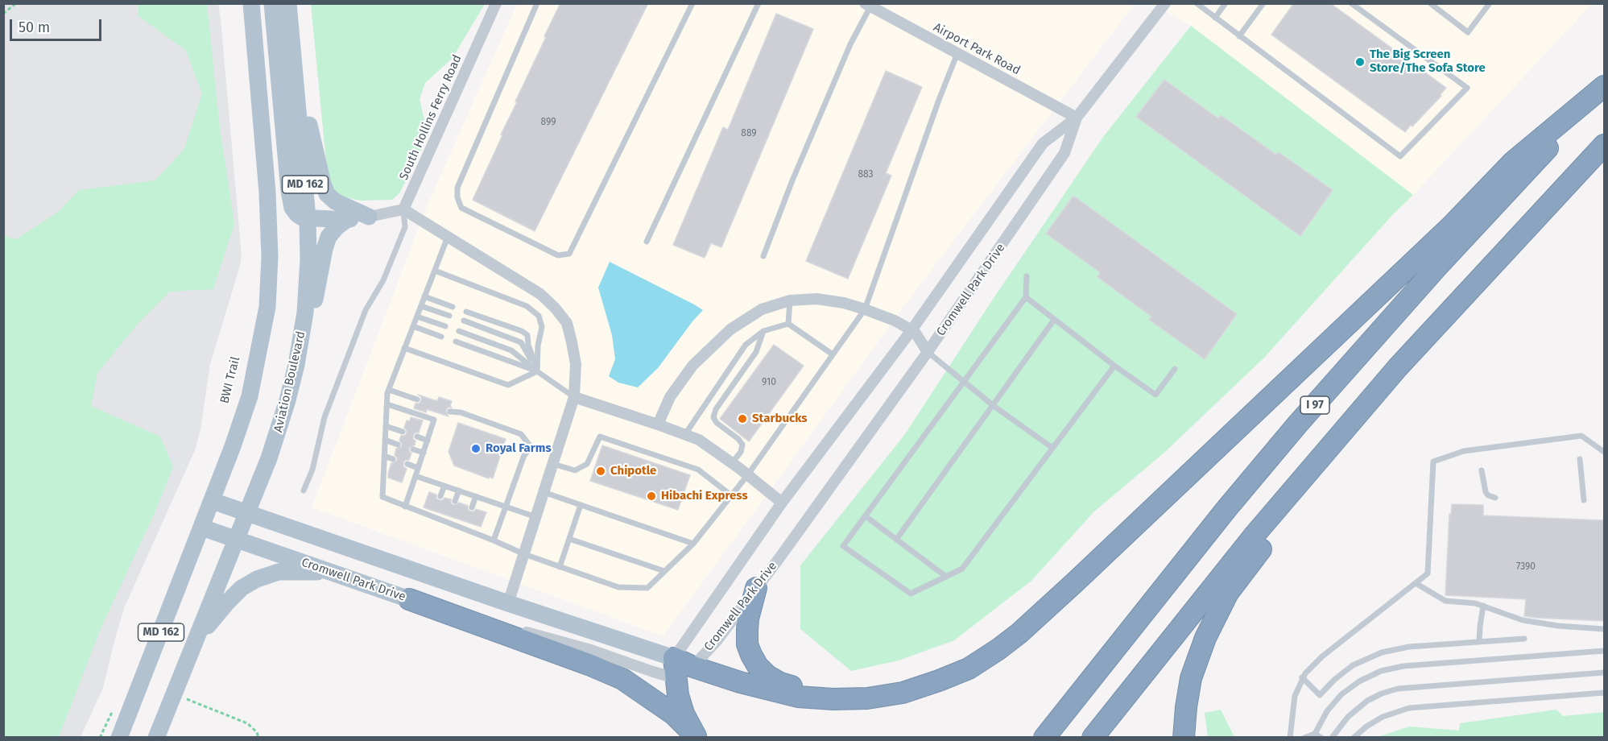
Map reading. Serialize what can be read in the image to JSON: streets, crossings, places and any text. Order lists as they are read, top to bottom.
{
  "streets": {
    "highway": ["I 97"],
    "main road": ["MD 162", "Cromwell Park Drive", "Aviation Boulevard"],
    "street": ["Airport Park Road", "South Hollins Ferry Road"]
  },
  "crossings": [
    ["Airport Park Road", "Cromwell Park Drive"],
    ["MD 162", "Cromwell Park Drive"],
    ["Cromwell Park Drive", "Aviation Boulevard"]
  ],
  "places": [
    "The Big Screen Store/The Sofa Store",
    "Starbucks",
    "Royal Farms",
    "Chipotle",
    "Hibachi Express"
  ],
  "house_numbers": [
    "899",
    "889",
    "883",
    "910",
    "7390"
  ],
  "scale_bar": "50 m"
}
